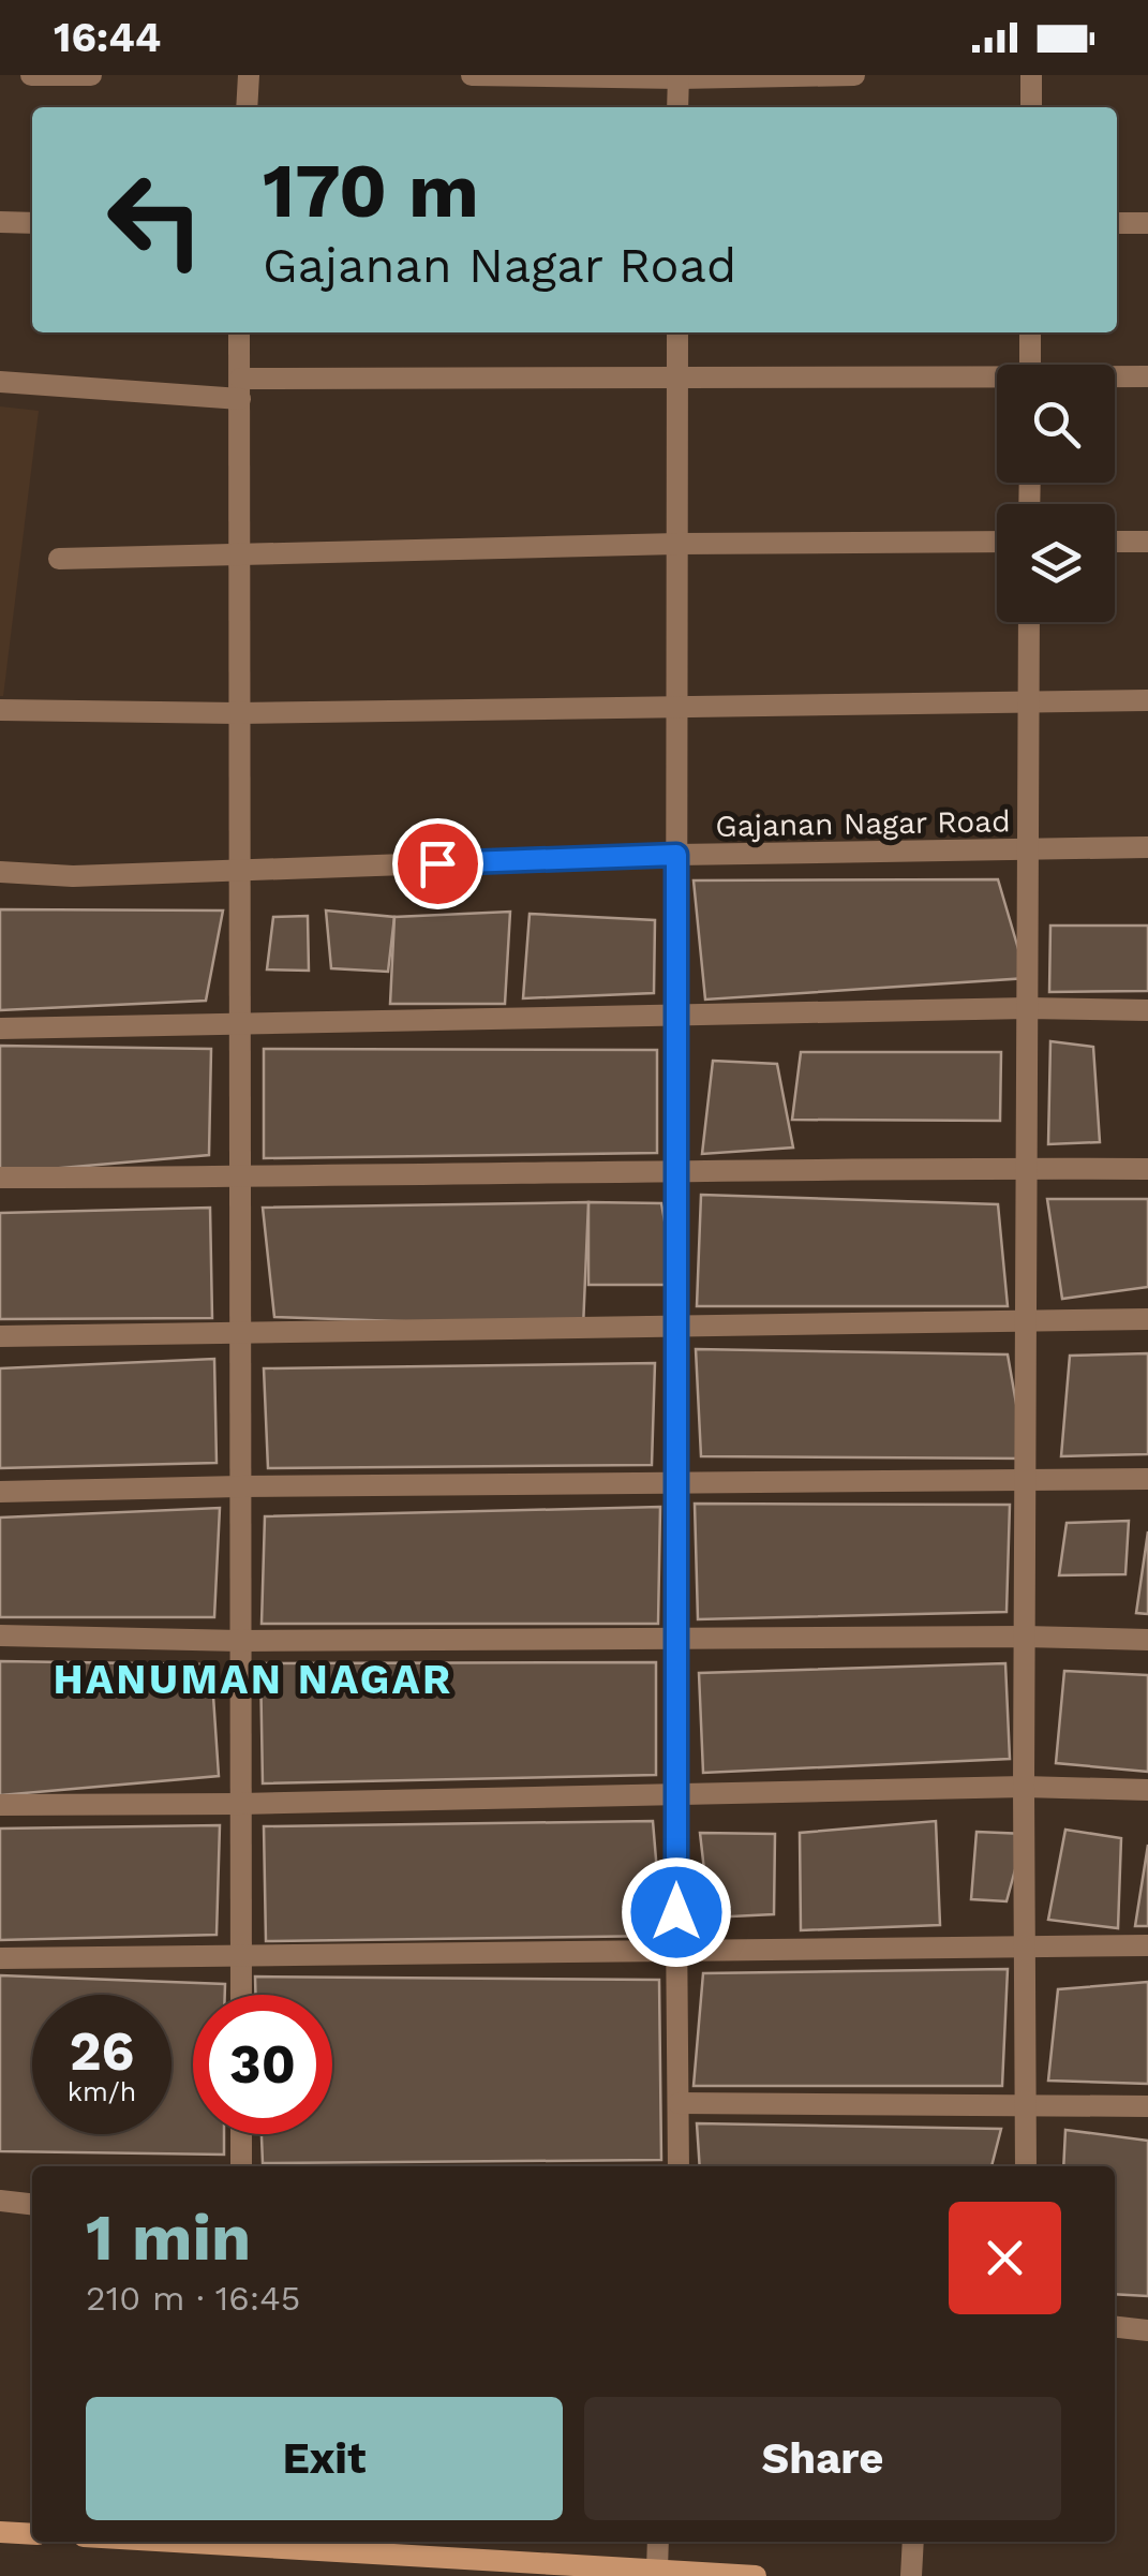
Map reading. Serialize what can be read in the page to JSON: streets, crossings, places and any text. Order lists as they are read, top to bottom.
{
  "streets": {
    "street": ["Gajanan Nagar Road"]
  },
  "districts": ["HANUMAN NAGAR"],
  "page": {
    "status": "16:44",
    "turn": ["170 m", "Gajanan Nagar Road"],
    "speed": "26 km/h",
    "limit": "30",
    "heading": ["1 min", "210 m · 16:45"],
    "buttons": ["Exit", "Share"]
  }
}
